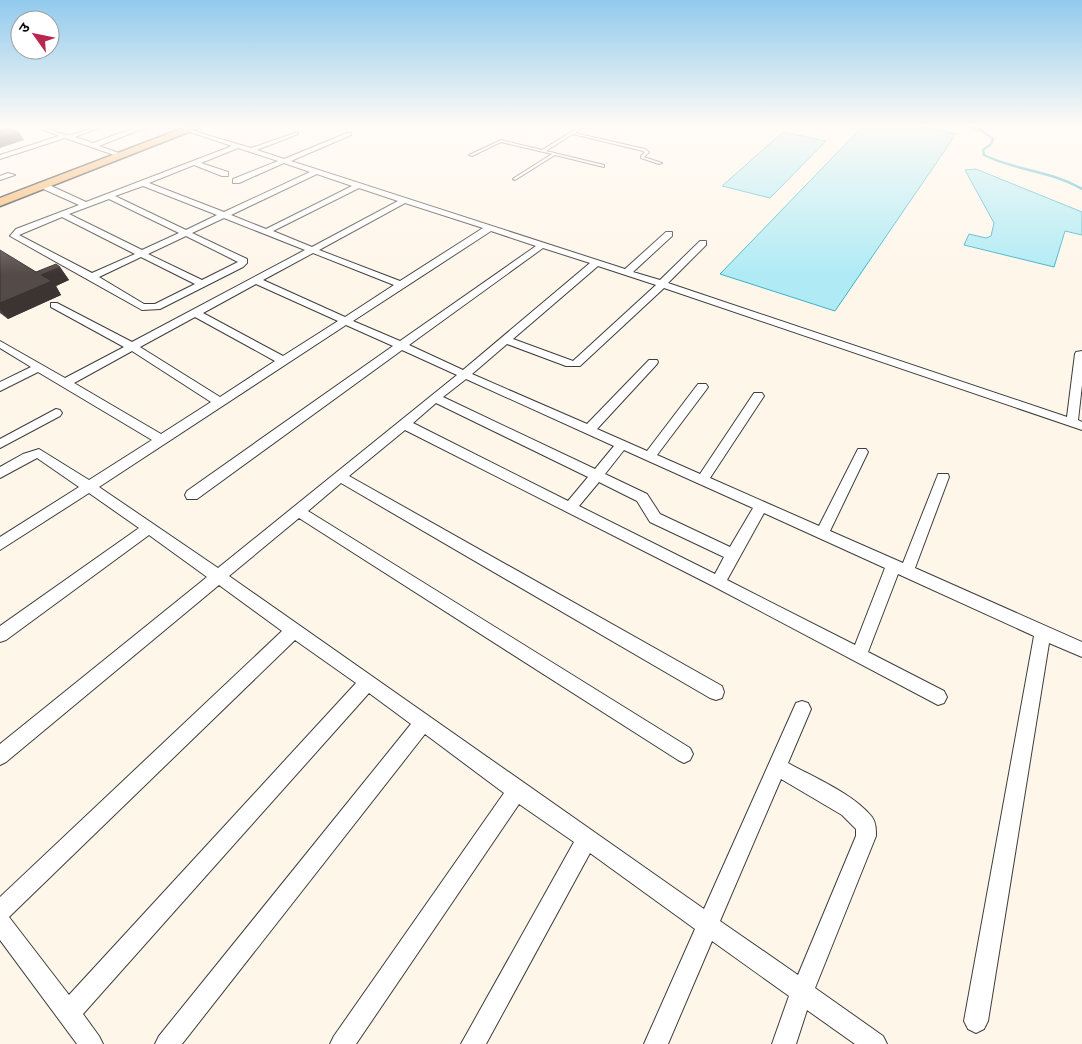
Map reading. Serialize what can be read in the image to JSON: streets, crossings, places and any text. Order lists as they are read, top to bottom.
{
  "north": "top left"
}
